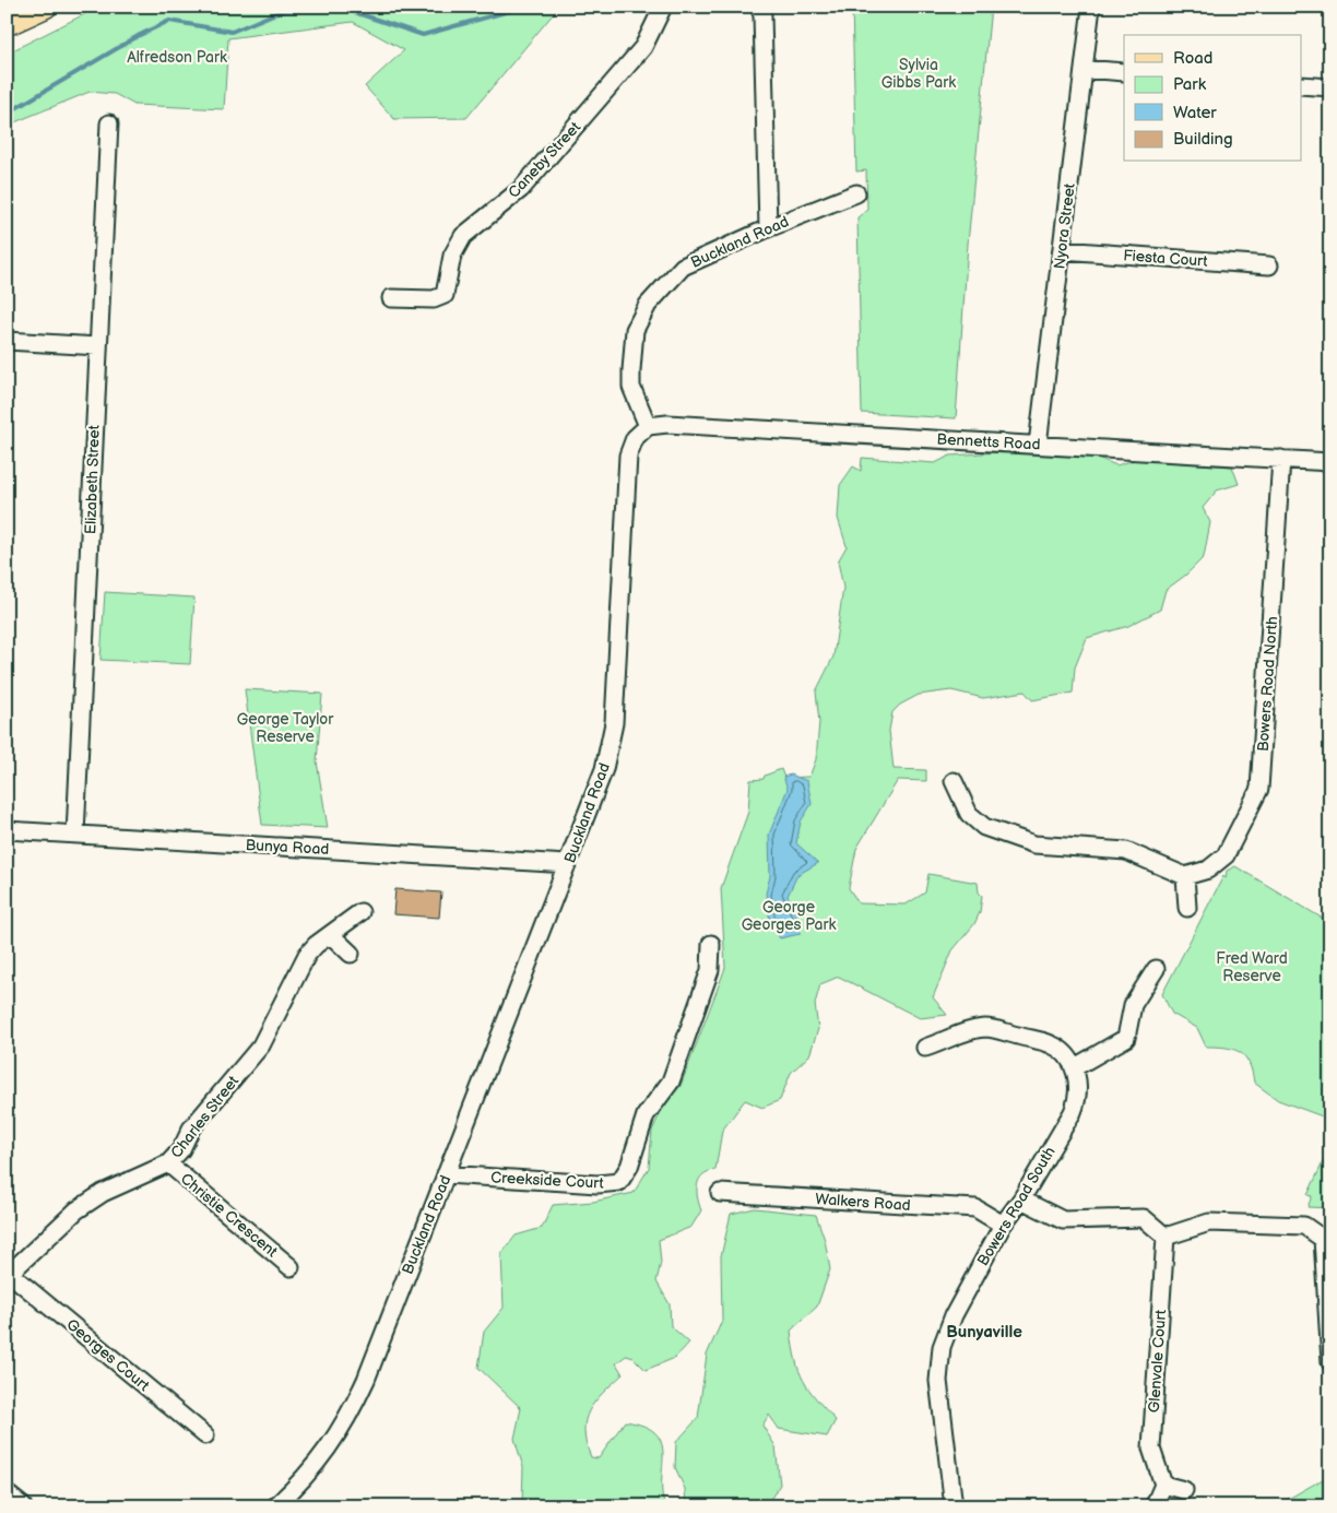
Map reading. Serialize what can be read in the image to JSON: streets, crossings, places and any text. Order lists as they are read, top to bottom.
{
  "streets": {
    "street": [
      "Caneby Street",
      "Nyora Street",
      "Buckland Road",
      "Fiesta Court",
      "Bennetts Road",
      "Elizabeth Street",
      "Bowers Road North",
      "Bunya Road",
      "Charles Street",
      "Creekside Court",
      "Walkers Road",
      "Bowers Road South",
      "Christie Crescent",
      "Georges Court",
      "Glenvale Court"
    ]
  },
  "crossings": [
    ["Nyora Street", "Fiesta Court"],
    ["Nyora Street", "Bennetts Road"],
    ["Buckland Road", "Bennetts Road"],
    ["Buckland Road", "Bunya Road"],
    ["Buckland Road", "Creekside Court"],
    ["Bennetts Road", "Bowers Road North"],
    ["Elizabeth Street", "Bunya Road"],
    ["Charles Street", "Christie Crescent"],
    ["Charles Street", "Georges Court"],
    ["Walkers Road", "Bowers Road South"]
  ],
  "districts": ["Bunyaville"],
  "parks": [
    "Alfredson Park",
    "Sylvia Gibbs Park",
    "George Taylor Reserve",
    "George Georges Park",
    "Fred Ward Reserve"
  ],
  "legend": [
    "Road",
    "Park",
    "Water",
    "Building"
  ]
}
